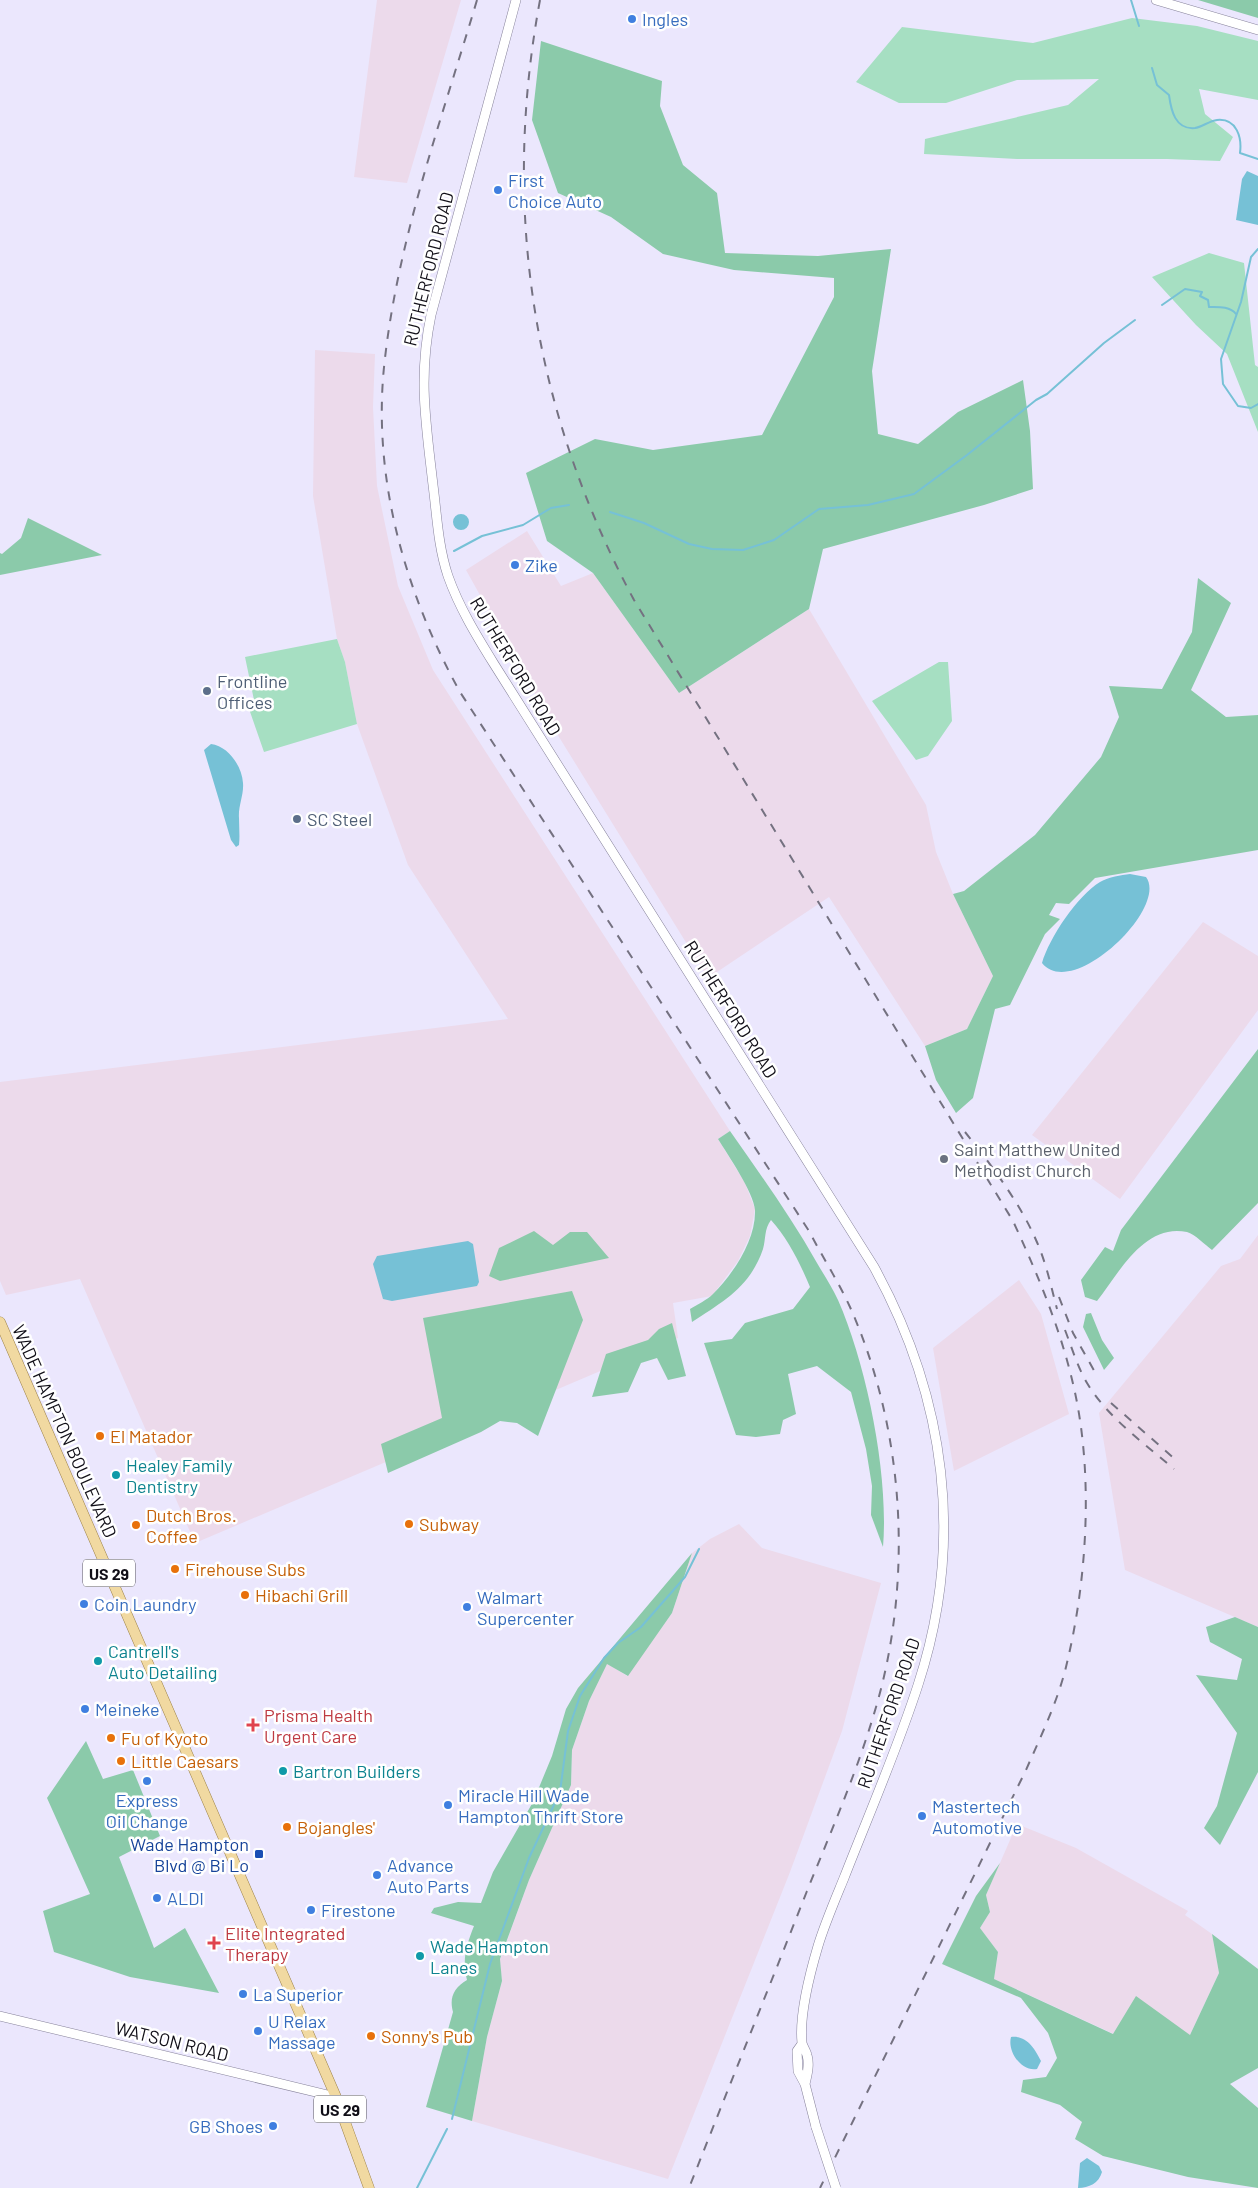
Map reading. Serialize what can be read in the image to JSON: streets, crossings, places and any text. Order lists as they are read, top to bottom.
{
  "streets": {
    "main road": ["WADE HAMPTON BOULEVARD", "US 29"],
    "street": ["RUTHERFORD ROAD", "WATSON ROAD"]
  },
  "crossings": [
    ["WADE HAMPTON BOULEVARD", "WATSON ROAD"]
  ],
  "places": {
    "other": [
      "Ingles",
      "First Choice Auto",
      "Zike",
      "Frontline Offices",
      "SC Steel",
      "Saint Matthew United Methodist Church",
      "El Matador",
      "Healey Family Dentistry",
      "Subway",
      "Dutch Bros. Coffee",
      "Firehouse Subs",
      "Hibachi Grill",
      "Coin Laundry",
      "Walmart Supercenter",
      "Cantrell's Auto Detailing",
      "Meineke",
      "Fu of Kyoto",
      "Little Caesars",
      "Bartron Builders",
      "Express Oil Change",
      "Miracle Hill Wade Hampton Thrift Store",
      "Mastertech Automotive",
      "Bojangles'",
      "Advance Auto Parts",
      "ALDI",
      "Firestone",
      "Wade Hampton Lanes",
      "La Superior",
      "U Relax Massage",
      "Sonny's Pub",
      "GB Shoes"
    ],
    "health": ["Prisma Health Urgent Care", "Elite Integrated Therapy"],
    "transit": ["Wade Hampton Blvd @ Bi Lo"]
  }
}
